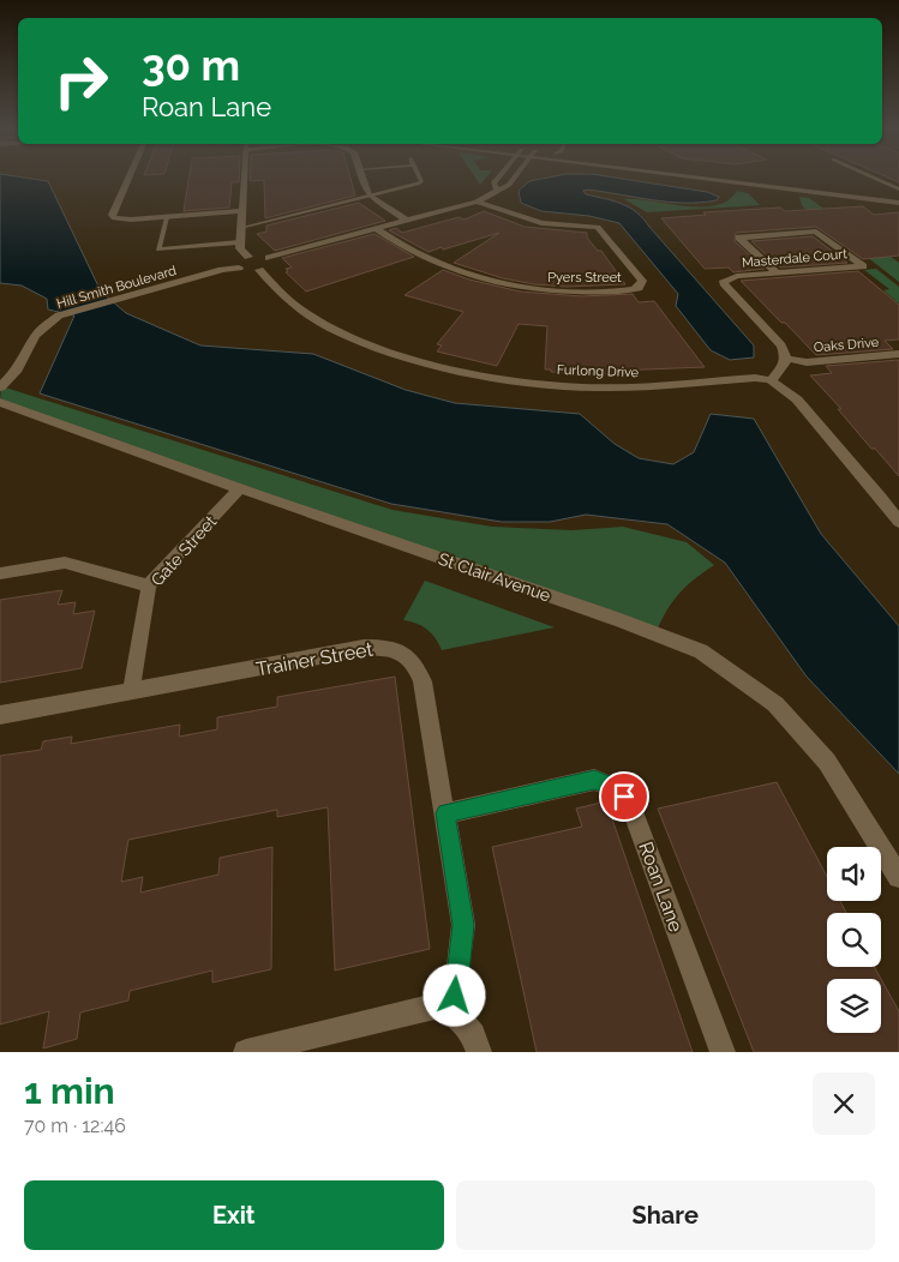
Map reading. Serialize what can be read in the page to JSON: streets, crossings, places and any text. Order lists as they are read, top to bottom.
{
  "streets": {
    "street": [
      "Masterdale Court",
      "Pyers Street",
      "Hill Smith Boulevard",
      "Oaks Drive",
      "Furlong Drive",
      "Gate Street",
      "St Clair Avenue",
      "Trainer Street",
      "Roan Lane"
    ]
  },
  "crossings": [
    ["Masterdale Court", "Oaks Drive"],
    ["Hill Smith Boulevard", "Furlong Drive"],
    ["Gate Street", "St Clair Avenue"],
    ["Gate Street", "Trainer Street"],
    ["Trainer Street", "Roan Lane"]
  ],
  "page": {
    "turn": ["30 m", "Roan Lane"],
    "heading": ["1 min", "70 m · 12:46"],
    "buttons": ["Exit", "Share"]
  }
}
